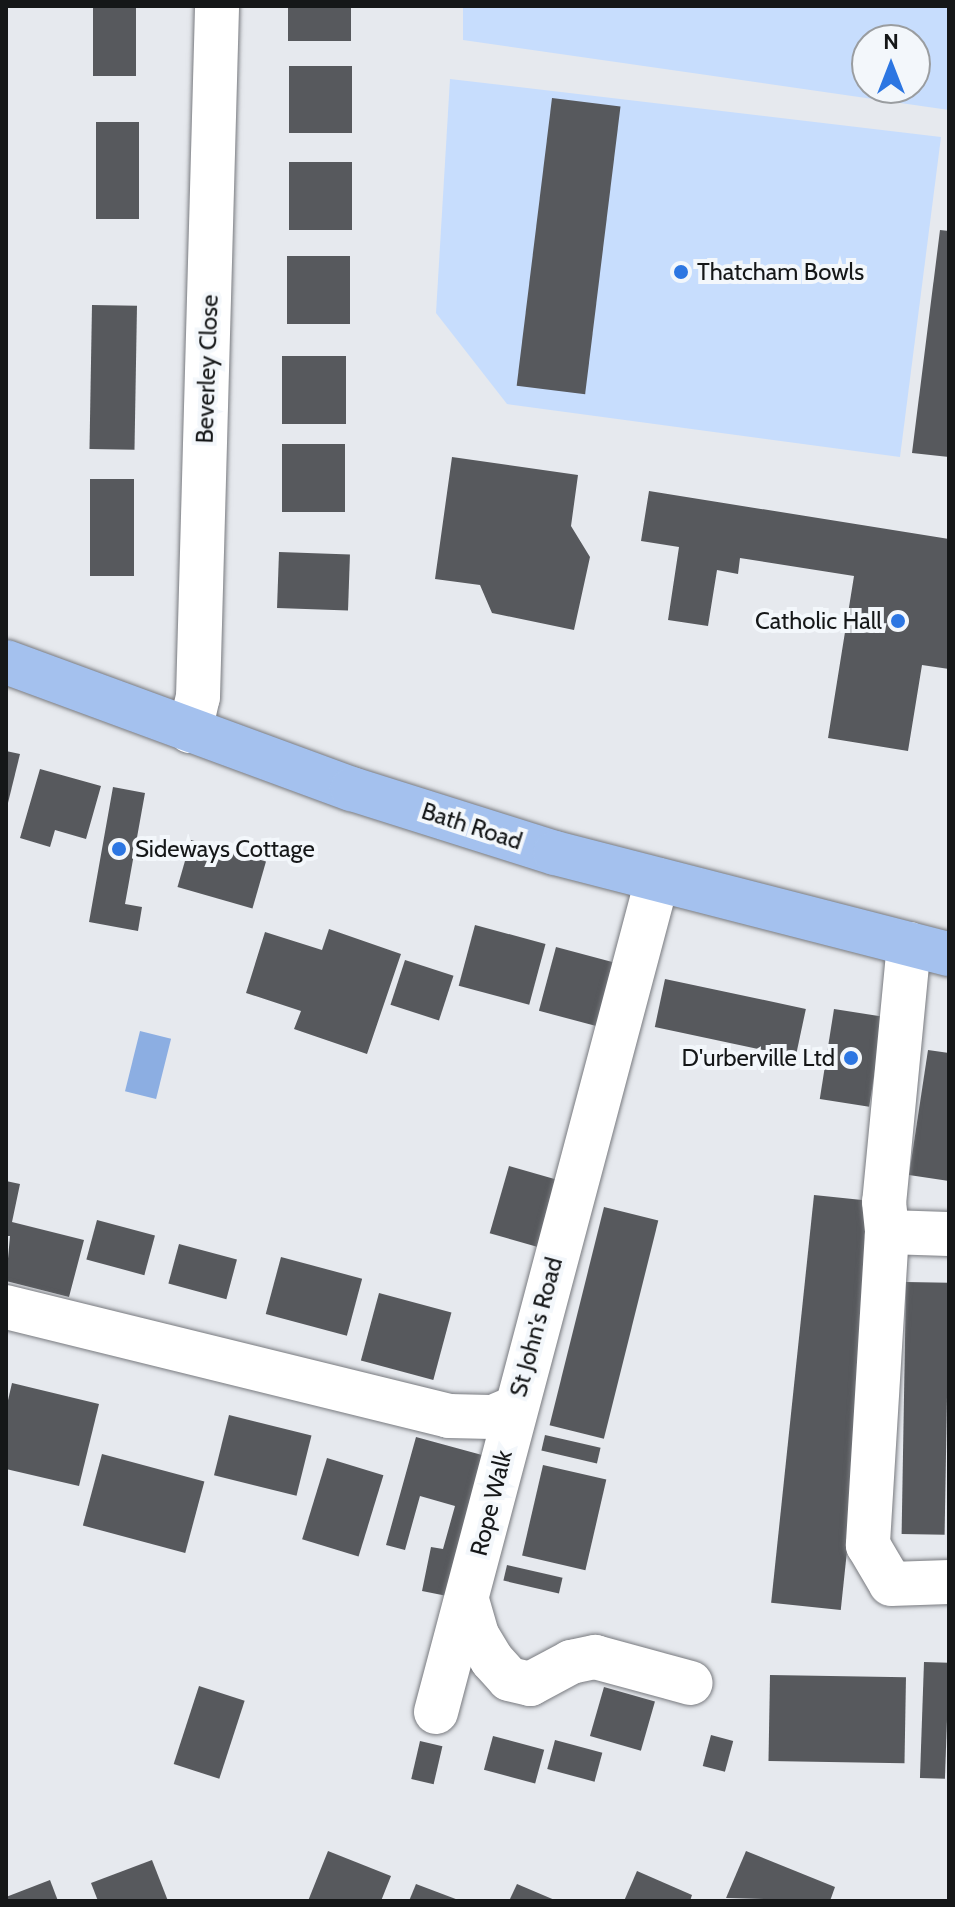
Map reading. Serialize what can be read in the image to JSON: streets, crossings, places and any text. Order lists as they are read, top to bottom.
{
  "streets": {
    "main road": ["Bath Road"],
    "street": ["Beverley Close", "St John's Road", "Rope Walk"]
  },
  "crossings": [
    ["Beverley Close", "Bath Road"],
    ["Bath Road", "St John's Road"],
    ["St John's Road", "Rope Walk"]
  ],
  "places": [
    "Thatcham Bowls",
    "Catholic Hall",
    "Sideways Cottage",
    "D'urberville Ltd"
  ],
  "north": "top"
}
